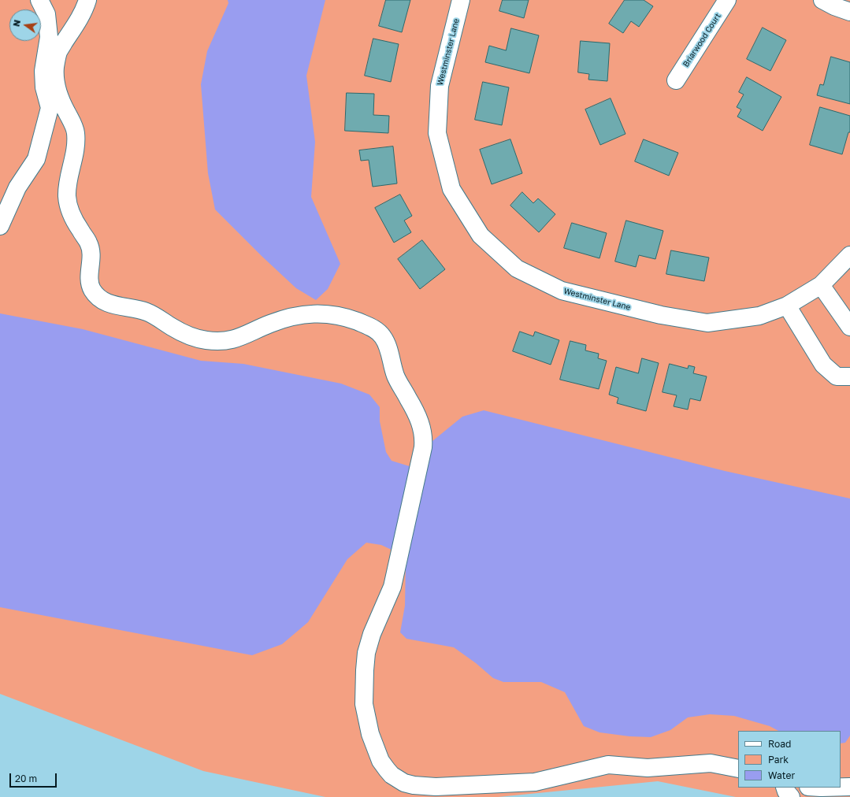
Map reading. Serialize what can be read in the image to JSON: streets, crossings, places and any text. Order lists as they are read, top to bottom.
{
  "streets": {
    "street": ["Briarwood Court", "Westminster Lane"]
  },
  "legend": ["Road", "Park", "Water"],
  "scale_bar": "20 m",
  "north": "left"
}
